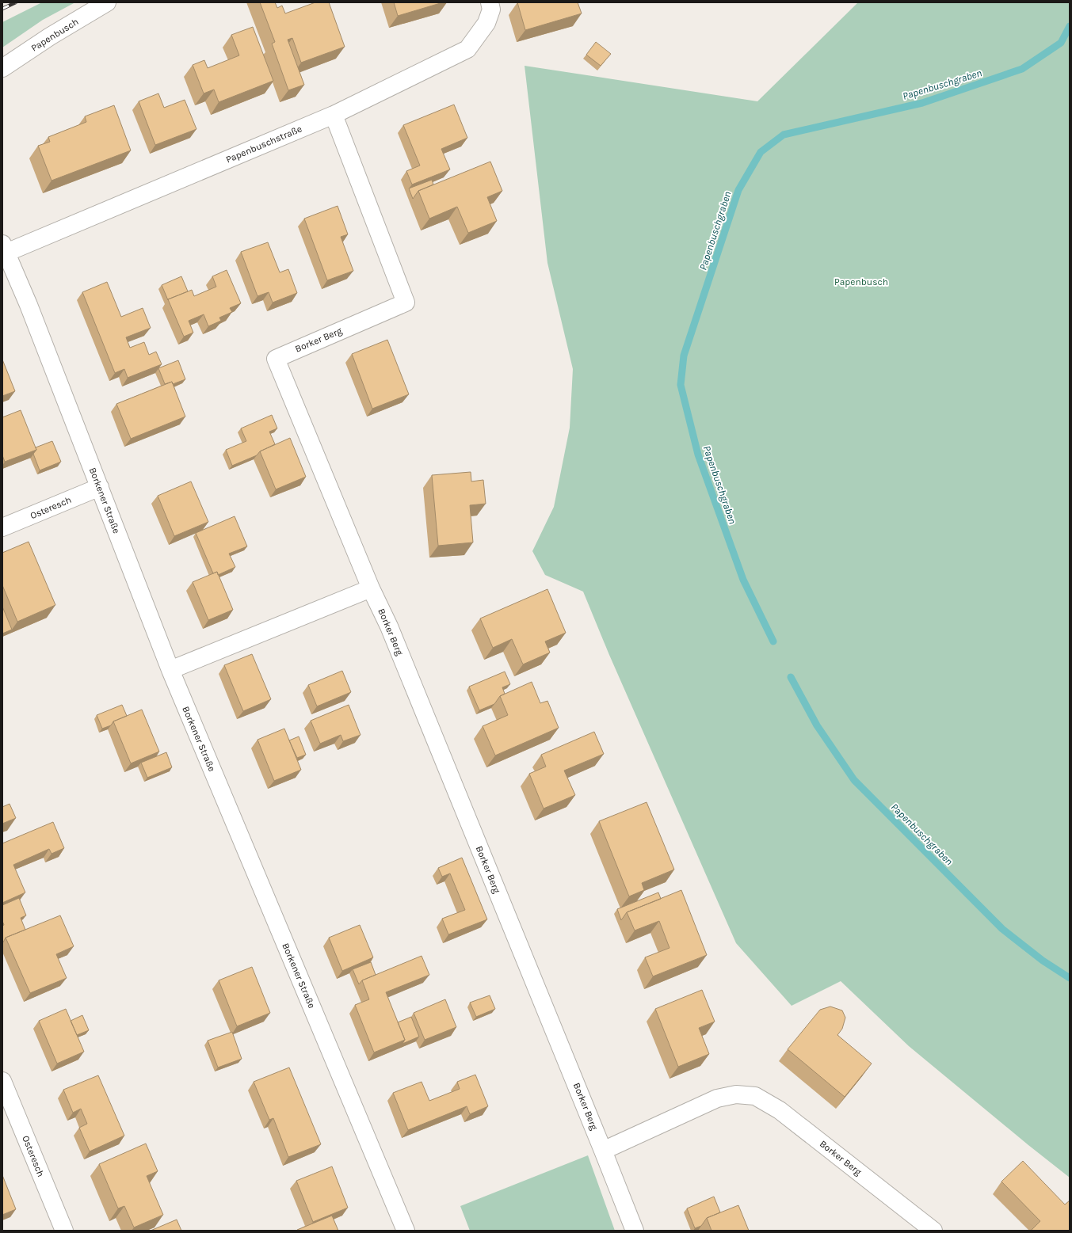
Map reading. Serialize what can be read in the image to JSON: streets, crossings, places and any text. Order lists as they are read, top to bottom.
{
  "streets": {
    "street": [
      "Papenbusch",
      "Papenbuschstraße",
      "Borker Berg",
      "Borkener Straße",
      "Osteresch"
    ]
  },
  "crossings": [
    ["Papenbuschstraße", "Borker Berg"],
    ["Papenbuschstraße", "Borkener Straße"],
    ["Borkener Straße", "Osteresch"]
  ],
  "water": ["Papenbuschgraben"],
  "parks": ["Papenbusch"]
}
